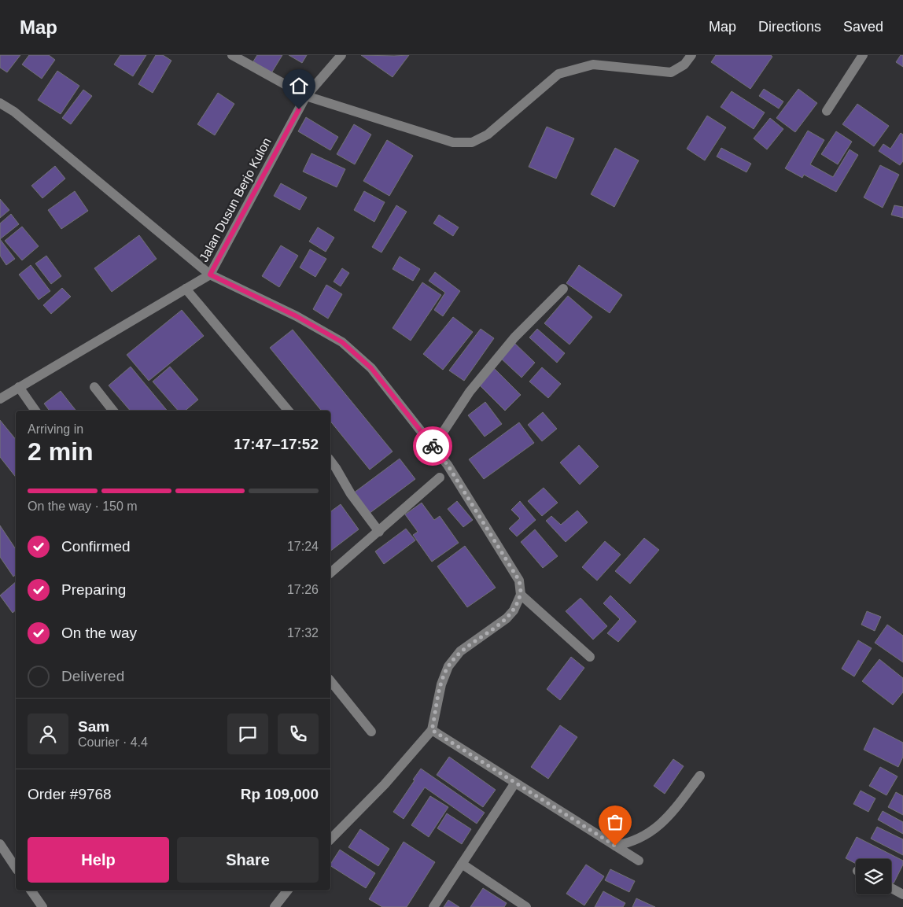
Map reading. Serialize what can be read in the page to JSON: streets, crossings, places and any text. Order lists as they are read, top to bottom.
{
  "streets": {
    "street": ["Jalan Dusun Berjo Kulon"]
  },
  "page": {
    "header": "Map",
    "nav": ["Map", "Directions", "Saved"],
    "heading": ["2 min", "Arriving in", "17:47–17:52"],
    "panel": [
      "Sam",
      "Courier · 4.4",
      "Order #9768",
      "Rp 109,000"
    ],
    "bar": "On the way · 150 m",
    "list": [
      ["Confirmed", "17:24"],
      ["Preparing", "17:26"],
      ["On the way", "17:32"],
      "Delivered"
    ],
    "buttons": ["Help", "Share"]
  }
}
